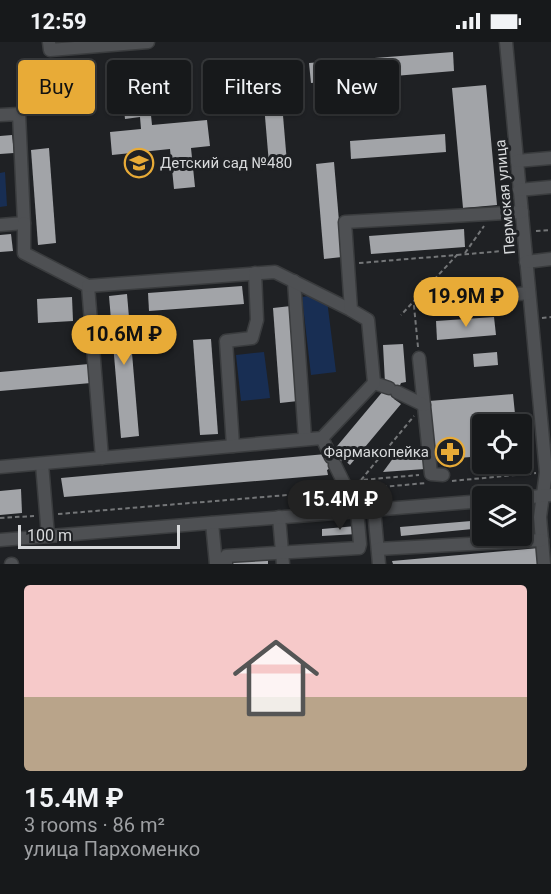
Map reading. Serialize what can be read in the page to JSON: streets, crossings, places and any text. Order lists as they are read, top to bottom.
{
  "streets": {
    "street": ["Пермская улица"]
  },
  "places": {
    "school or university": ["Детский сад №480"],
    "pharmacy": ["Фармакопейка"]
  },
  "scale_bar": "100 m",
  "page": {
    "status": "12:59",
    "chip": [
      "Buy",
      "Rent",
      "Filters",
      "New"
    ],
    "price": ["19.9M ₽", "10.6M ₽", "15.4M ₽"],
    "scale": "100 m",
    "list": [
      {
        "name": "15.4M ₽",
        "note": "3 rooms · 86 m² · улица Пархоменко"
      }
    ]
  }
}
